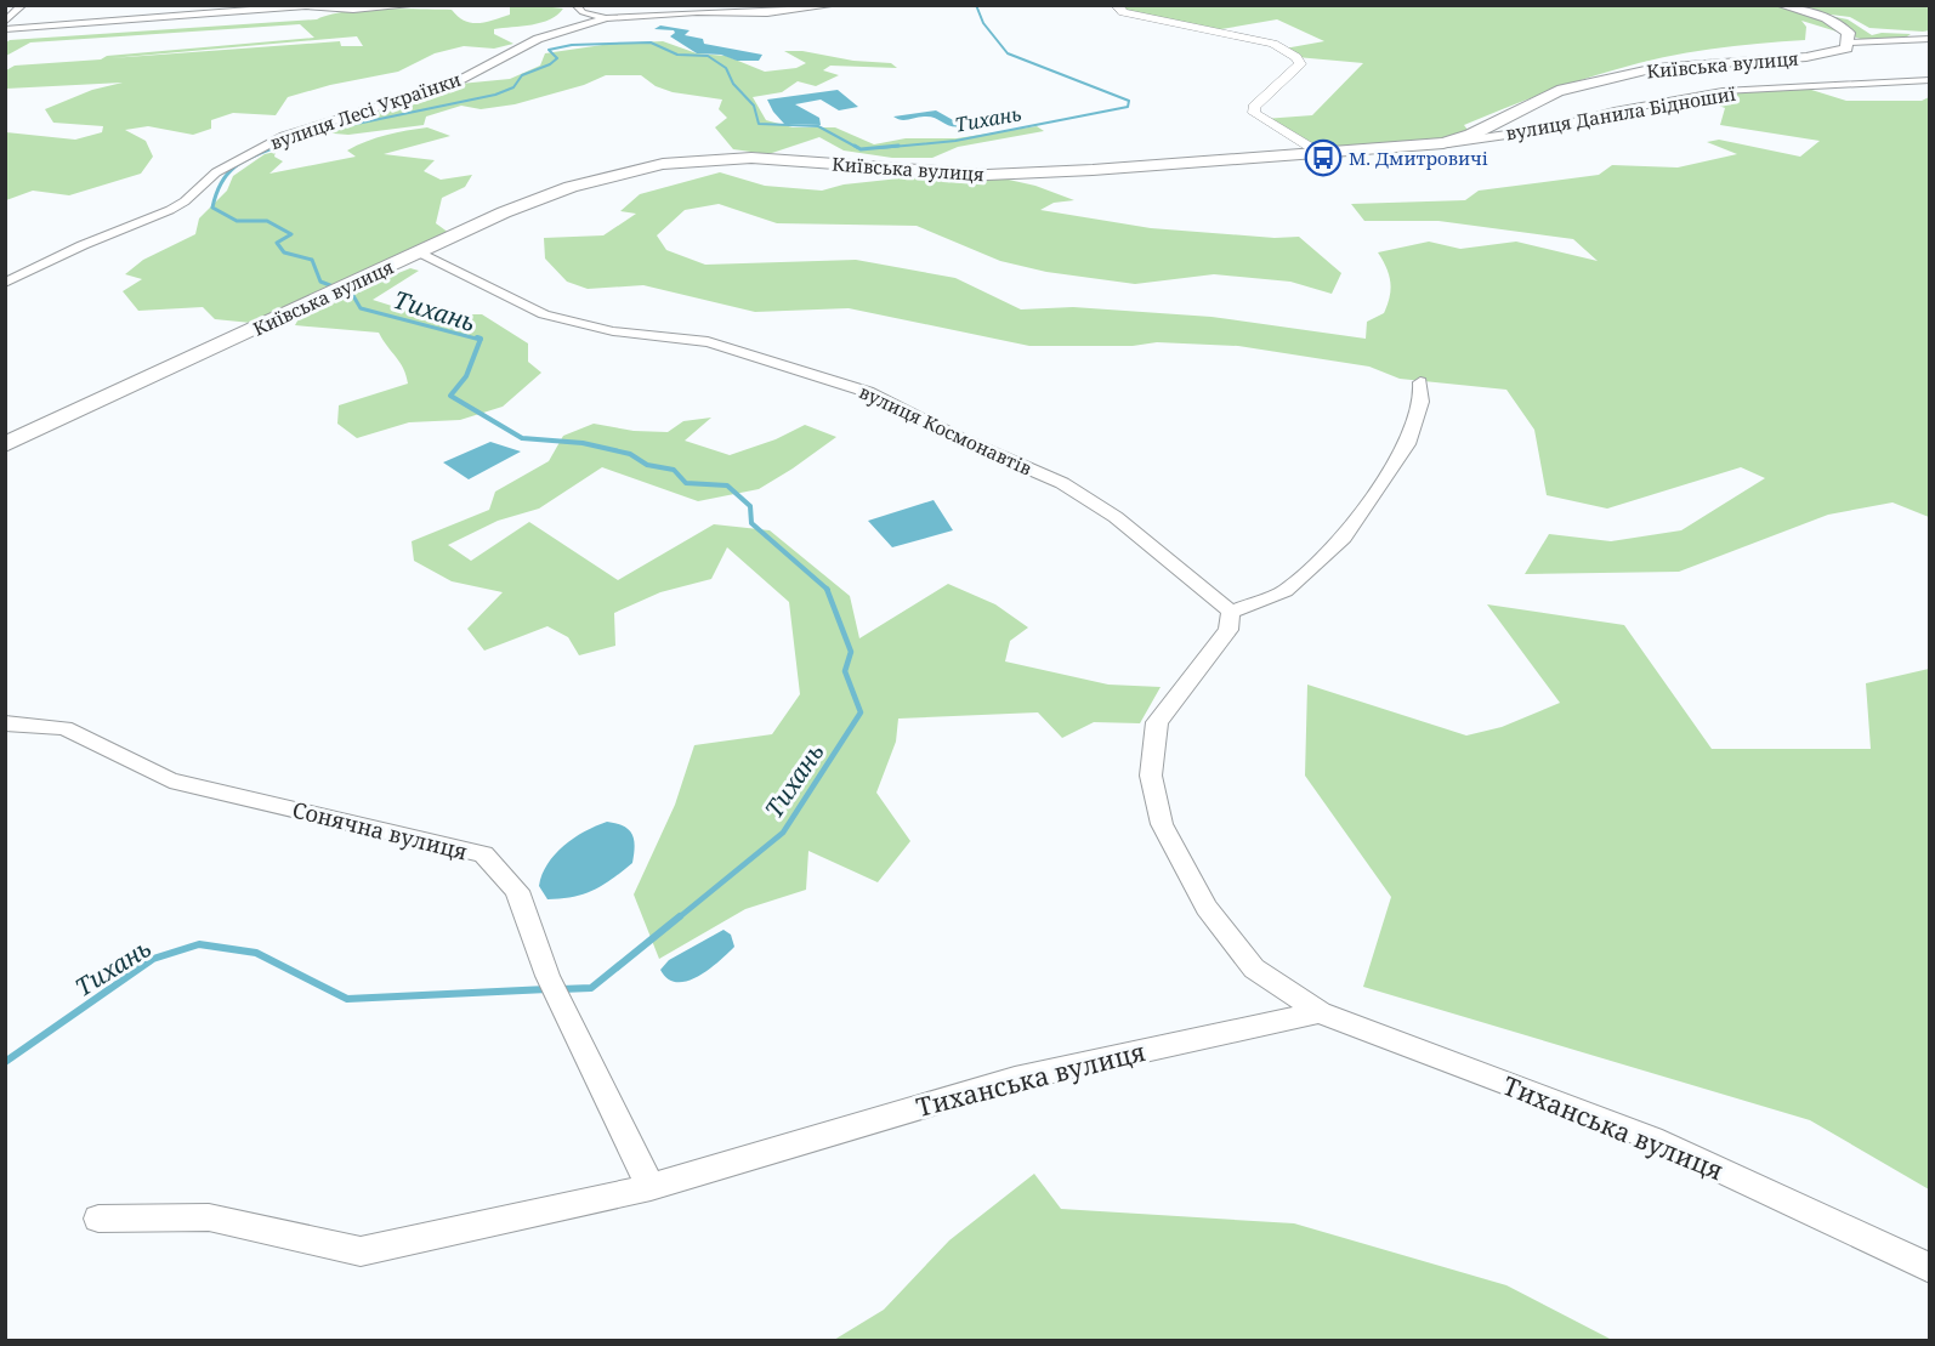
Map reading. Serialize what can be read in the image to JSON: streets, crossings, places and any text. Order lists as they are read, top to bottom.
{
  "streets": {
    "main road": ["Київська вулиця"],
    "street": [
      "вулиця Лесі Українки",
      "вулиця Данила Бідношиї",
      "вулиця Космонавтів",
      "Сонячна вулиця",
      "Тиханська вулиця"
    ]
  },
  "crossings": [
    ["Київська вулиця", "вулиця Данила Бідношиї"],
    ["Київська вулиця", "вулиця Космонавтів"],
    ["Сонячна вулиця", "Тиханська вулиця"]
  ],
  "water": ["Тихань"],
  "places": {
    "bus stop": ["М. Дмитровичі"]
  }
}
